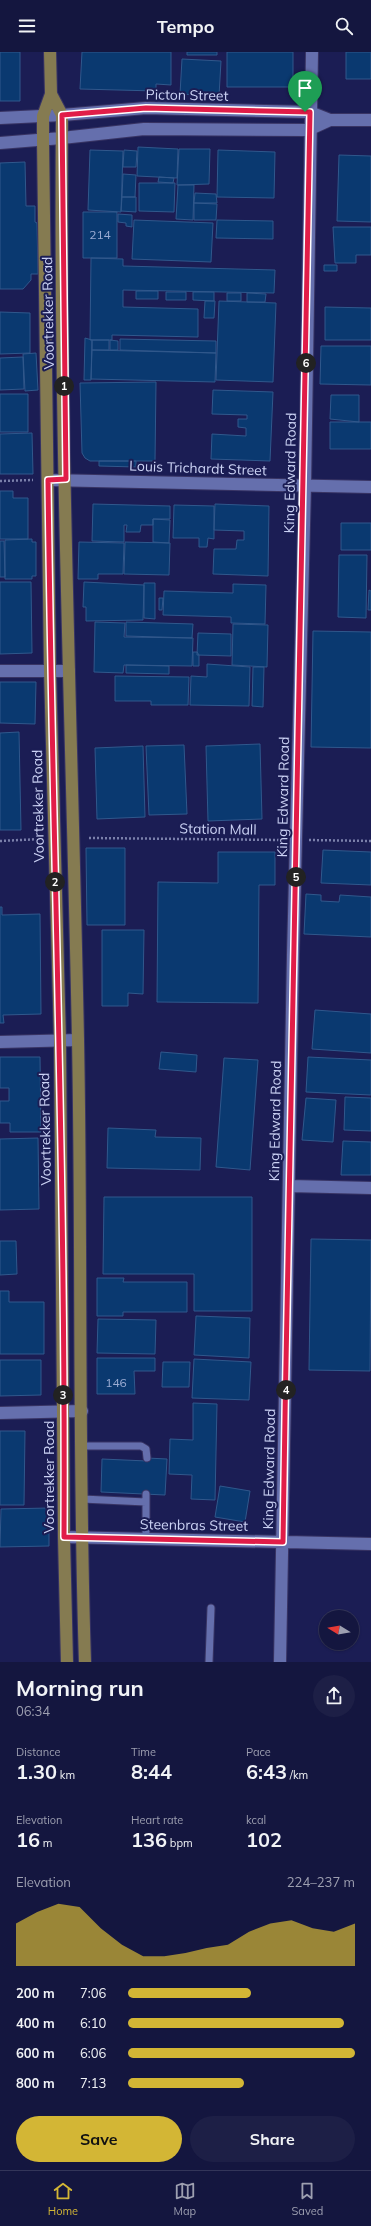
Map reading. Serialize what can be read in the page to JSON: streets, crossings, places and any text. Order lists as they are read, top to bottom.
{
  "streets": {
    "main road": ["Voortrekker Road"],
    "street": [
      "Picton Street",
      "Louis Trichardt Street",
      "King Edward Road",
      "Steenbras Street"
    ],
    "path": ["Station Mall"]
  },
  "crossings": [
    ["Picton Street", "Voortrekker Road"],
    ["Picton Street", "King Edward Road"],
    ["Voortrekker Road", "Louis Trichardt Street"],
    ["Voortrekker Road", "Steenbras Street"],
    ["Louis Trichardt Street", "King Edward Road"],
    ["King Edward Road", "Station Mall"],
    ["King Edward Road", "Steenbras Street"]
  ],
  "house_numbers": ["214", "146"],
  "north": "left",
  "page": {
    "header": "Tempo",
    "pins": [
      "6",
      "1",
      "5",
      "2",
      "4",
      "3"
    ],
    "heading": ["Morning run", "06:34"],
    "stats": [
      ["Distance", "1.30 km"],
      ["Time", "8:44"],
      ["Pace", "6:43 /km"],
      ["Elevation", "16 m"],
      ["Heart rate", "136 bpm"],
      ["kcal", "102"]
    ],
    "chart": ["Elevation", "224–237 m"],
    "list": [
      {
        "name": "200 m",
        "note": "7:06"
      },
      {
        "name": "400 m",
        "note": "6:10"
      },
      {
        "name": "600 m",
        "note": "6:06"
      },
      {
        "name": "800 m",
        "note": "7:13"
      }
    ],
    "buttons": ["Save", "Share"],
    "tabs": ["Home", "Map", "Saved"]
  }
}
